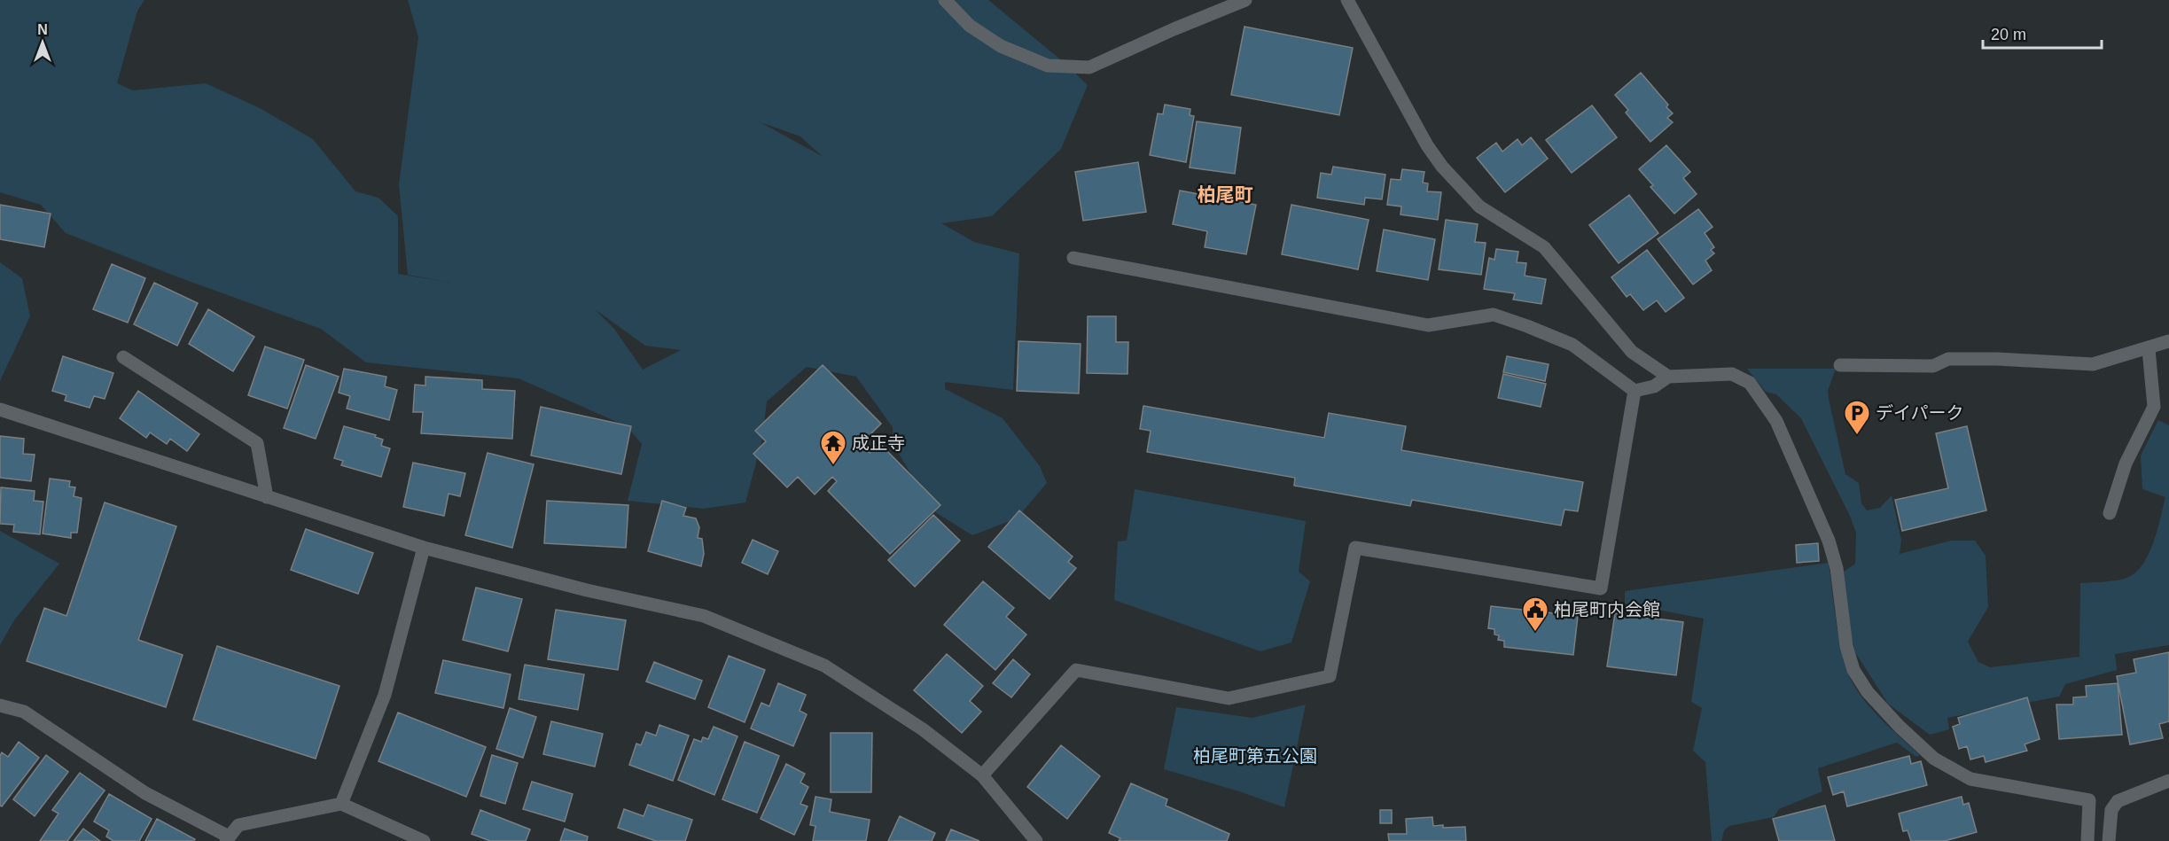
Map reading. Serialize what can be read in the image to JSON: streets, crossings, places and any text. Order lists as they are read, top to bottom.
{
  "districts": ["柏尾町"],
  "parks": ["柏尾町第五公園"],
  "places": {
    "parking": ["デイパーク"],
    "temple": ["成正寺"],
    "public building": ["柏尾町内会館"]
  },
  "scale_bar": "20 m",
  "north": "top"
}
